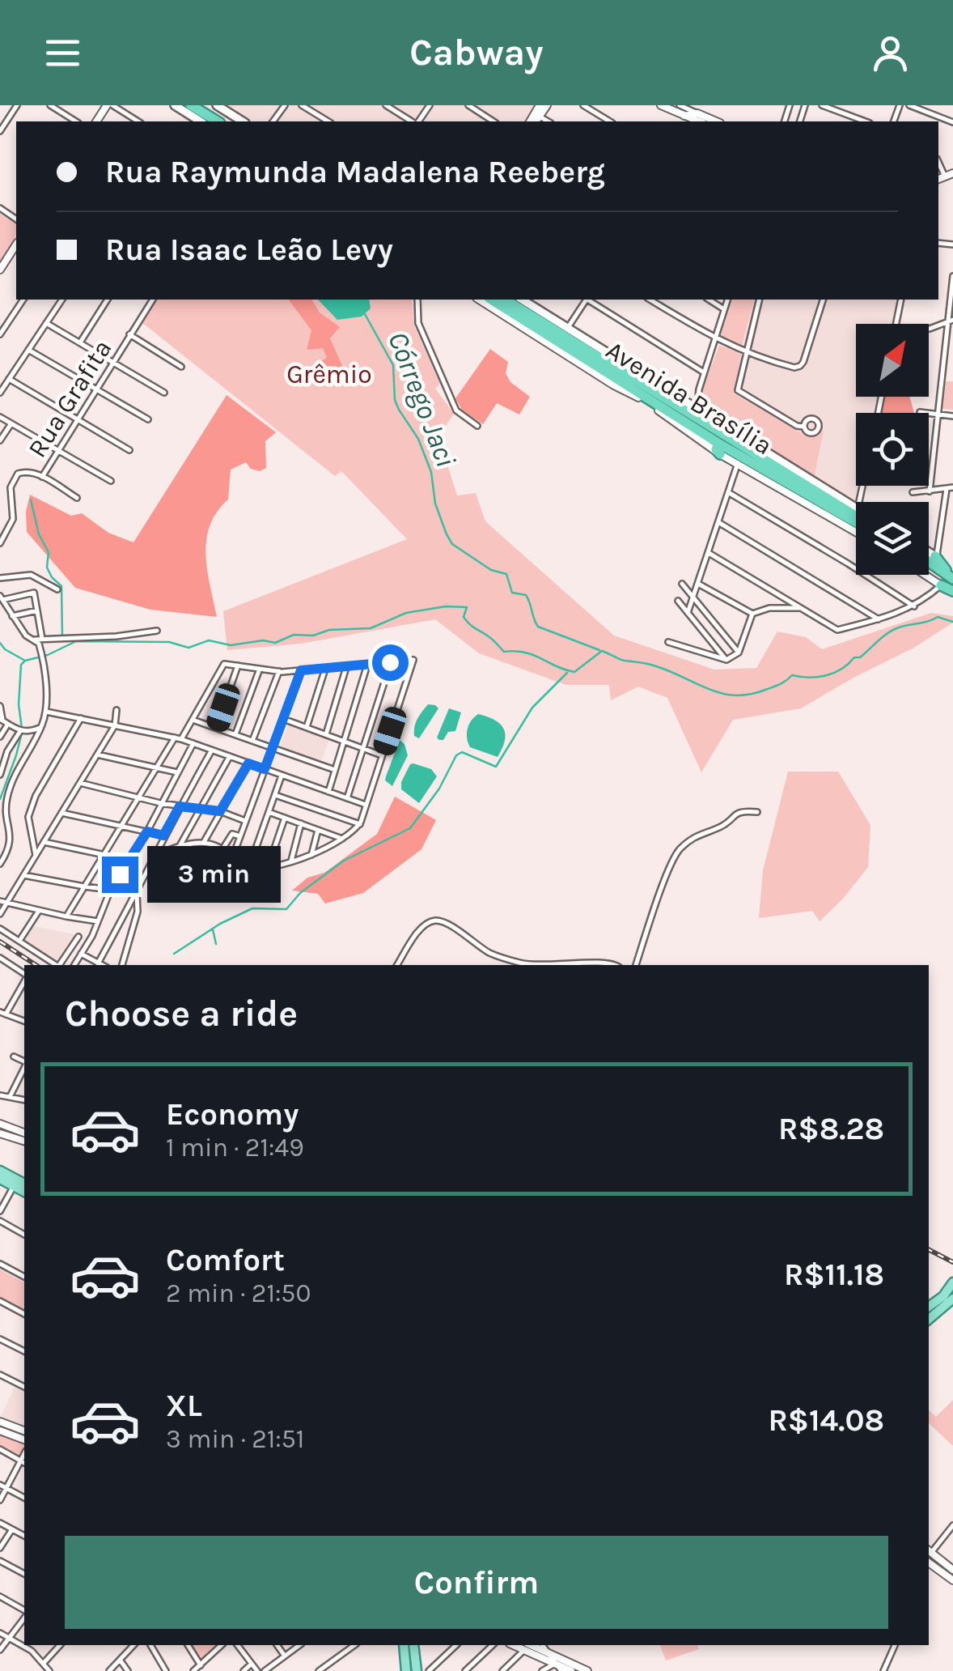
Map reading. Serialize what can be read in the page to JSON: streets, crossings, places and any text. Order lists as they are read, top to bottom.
{
  "streets": {
    "highway": ["Avenida Brasília"],
    "street": ["Rua Grafita"]
  },
  "water": ["Córrego Jaci"],
  "parks": ["Grêmio"],
  "north": "top right",
  "page": {
    "header": "Cabway",
    "banner": ["Rua Raymunda Madalena Reeberg", "Rua Isaac Leão Levy"],
    "bubble": "3 min",
    "heading": "Choose a ride",
    "list": [
      {
        "name": "Economy",
        "note": "1 min · 21:49",
        "value": "R$8.28"
      },
      {
        "name": "Comfort",
        "note": "2 min · 21:50",
        "value": "R$11.18"
      },
      {
        "name": "XL",
        "note": "3 min · 21:51",
        "value": "R$14.08"
      }
    ],
    "buttons": "Confirm"
  }
}
